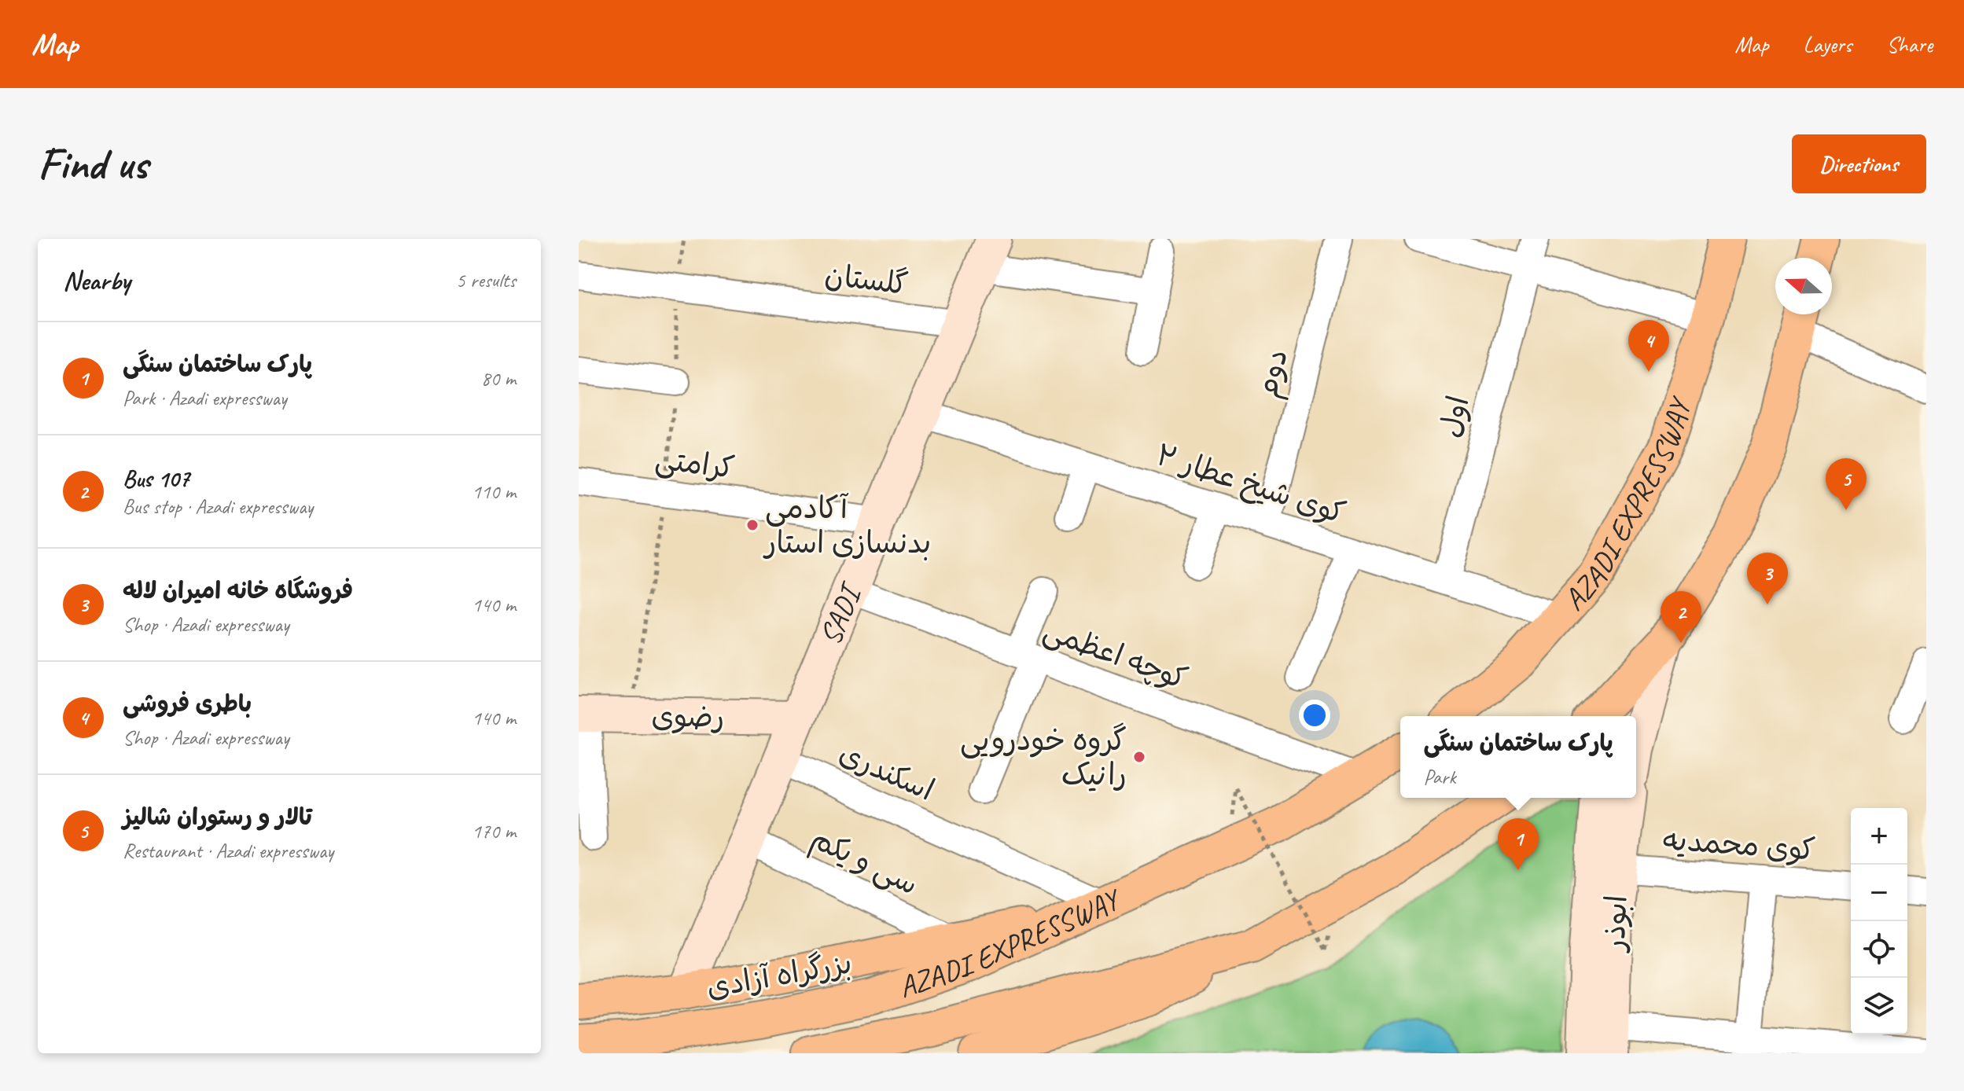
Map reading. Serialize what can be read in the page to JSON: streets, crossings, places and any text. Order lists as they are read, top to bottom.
{
  "streets": {
    "highway": ["AZADI EXPRESSWAY", "بزرگراه آزادی"],
    "main road": ["SADI", "رضوی", "ابوذر"],
    "street": [
      "گلستان",
      "دوم",
      "اول",
      "کرامتی",
      "کوی شیخ عطار ۲",
      "کوچه اعظمی",
      "اسکندری",
      "کوی محمدیه",
      "سی و یکم"
    ]
  },
  "crossings": [
    ["گلستان", "SADI"],
    ["دوم", "کوی شیخ عطار ۲"],
    ["اول", "کوی شیخ عطار ۲"],
    ["کرامتی", "SADI"],
    ["کوی شیخ عطار ۲", "AZADI EXPRESSWAY"],
    ["کوی شیخ عطار ۲", "SADI"],
    ["AZADI EXPRESSWAY", "کوچه اعظمی"],
    ["AZADI EXPRESSWAY", "اسکندری"],
    ["AZADI EXPRESSWAY", "بزرگراه آزادی"],
    ["SADI", "کوچه اعظمی"],
    ["SADI", "رضوی"],
    ["SADI", "اسکندری"],
    ["SADI", "سی و یکم"],
    ["SADI", "بزرگراه آزادی"],
    ["اسکندری", "بزرگراه آزادی"],
    ["کوی محمدیه", "ابوذر"],
    ["سی و یکم", "بزرگراه آزادی"]
  ],
  "places": ["آکادمی بدنسازی استار", "گروه خودرویی رانیک"],
  "north": "left",
  "page": {
    "header": "Map",
    "nav": ["Map", "Layers", "Share"],
    "buttons": "Directions",
    "title": "Find us",
    "heading": ["Nearby", "5 results"],
    "pins": [
      "4",
      "5",
      "3",
      "2",
      "1"
    ],
    "list": [
      {
        "mark": "1",
        "name": "پارک ساختمان سنگی",
        "note": "Park · Azadi expressway",
        "value": "80 m"
      },
      {
        "mark": "2",
        "name": "Bus 107",
        "note": "Bus stop · Azadi expressway",
        "value": "110 m"
      },
      {
        "mark": "3",
        "name": "فروشگاه خانه امیران لاله",
        "note": "Shop · Azadi expressway",
        "value": "140 m"
      },
      {
        "mark": "4",
        "name": "باطری فروشی",
        "note": "Shop · Azadi expressway",
        "value": "140 m"
      },
      {
        "mark": "5",
        "name": "تالار و رستوران شالیز",
        "note": "Restaurant · Azadi expressway",
        "value": "170 m"
      }
    ],
    "popup": ["پارک ساختمان سنگی", "Park"],
    "map_buttons": ["+", "−"]
  }
}
